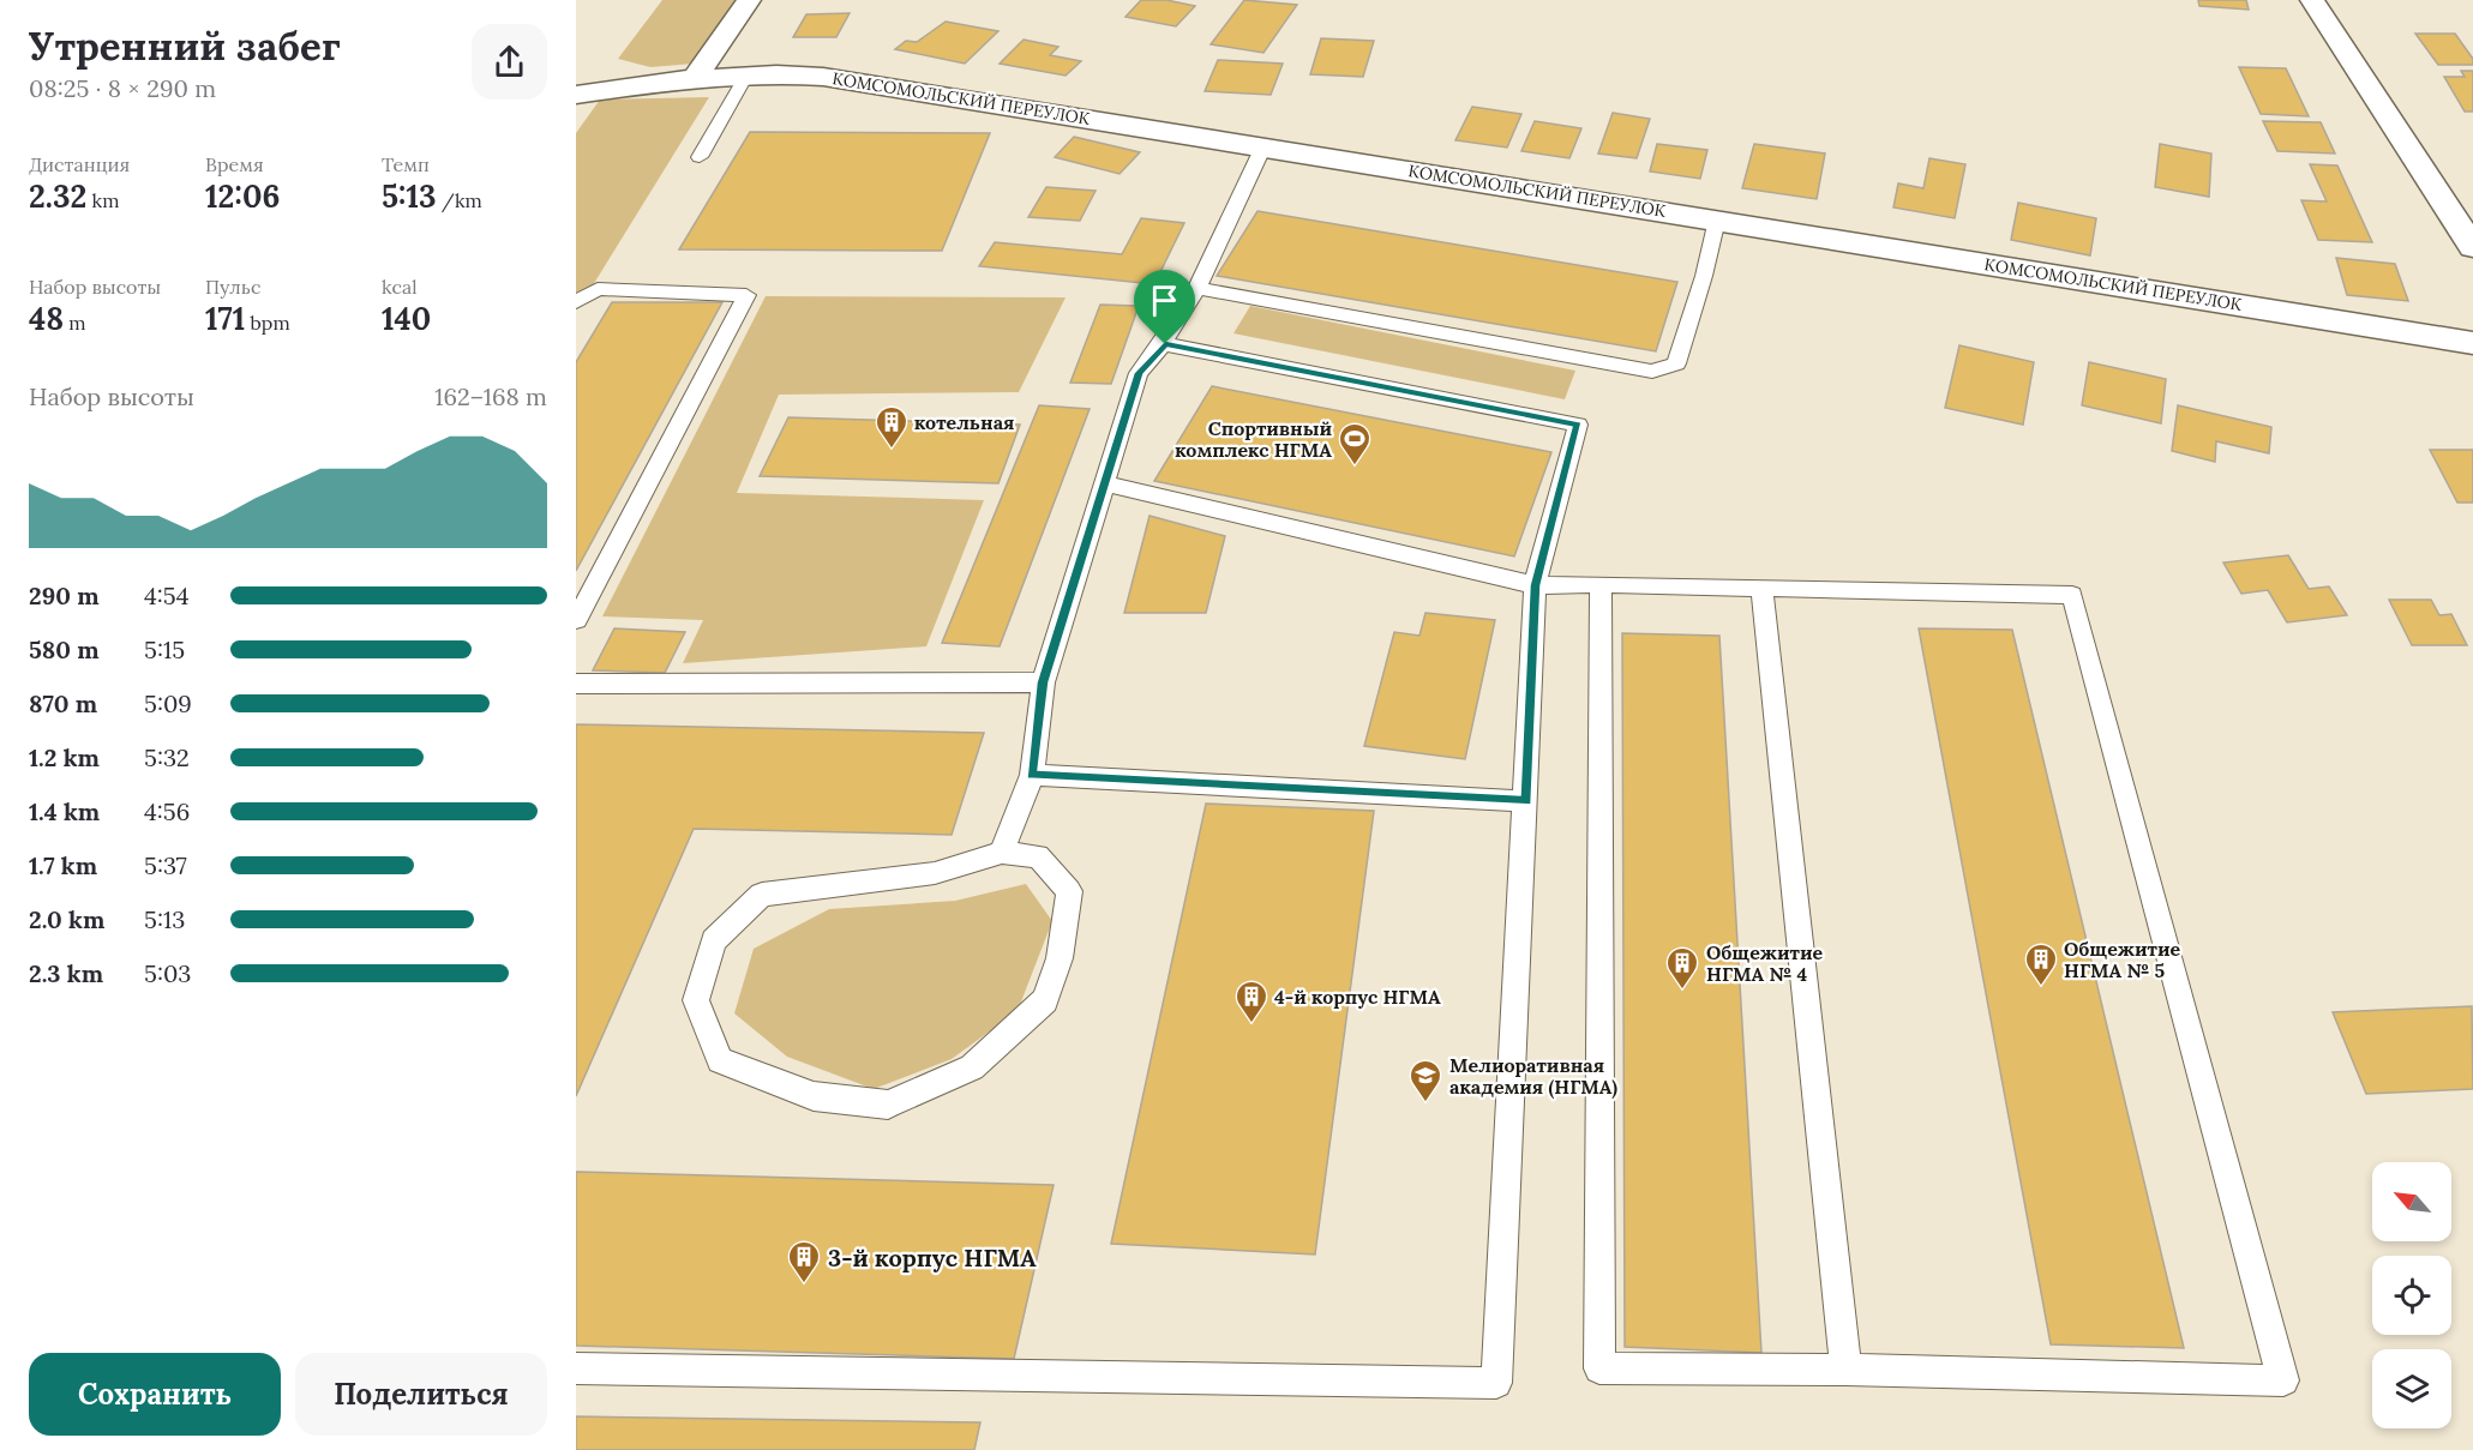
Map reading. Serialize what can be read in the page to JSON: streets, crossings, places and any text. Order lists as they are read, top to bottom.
{
  "streets": {
    "street": ["КОМСОМОЛЬСКИЙ ПЕРЕУЛОК"]
  },
  "places": {
    "building": [
      "котельная",
      "Общежитие НГМА № 5",
      "Общежитие НГМА № 4",
      "4-й корпус НГМА",
      "3-й корпус НГМА"
    ],
    "sports": ["Спортивный комплекс НГМА"],
    "school or university": ["Мелиоративная академия (НГМА)"]
  },
  "north": "top left",
  "page": {
    "heading": ["Утренний забег", "08:25 · 8 × 290 m"],
    "stats": [
      ["Дистанция", "2.32 km"],
      ["Время", "12:06"],
      ["Темп", "5:13 /km"],
      ["Набор высоты", "48 m"],
      ["Пульс", "171 bpm"],
      ["kcal", "140"]
    ],
    "chart": ["Набор высоты", "162–168 m"],
    "list": [
      {
        "name": "290 m",
        "note": "4:54"
      },
      {
        "name": "580 m",
        "note": "5:15"
      },
      {
        "name": "870 m",
        "note": "5:09"
      },
      {
        "name": "1.2 km",
        "note": "5:32"
      },
      {
        "name": "1.4 km",
        "note": "4:56"
      },
      {
        "name": "1.7 km",
        "note": "5:37"
      },
      {
        "name": "2.0 km",
        "note": "5:13"
      },
      {
        "name": "2.3 km",
        "note": "5:03"
      }
    ],
    "buttons": ["Сохранить", "Поделиться"]
  }
}
